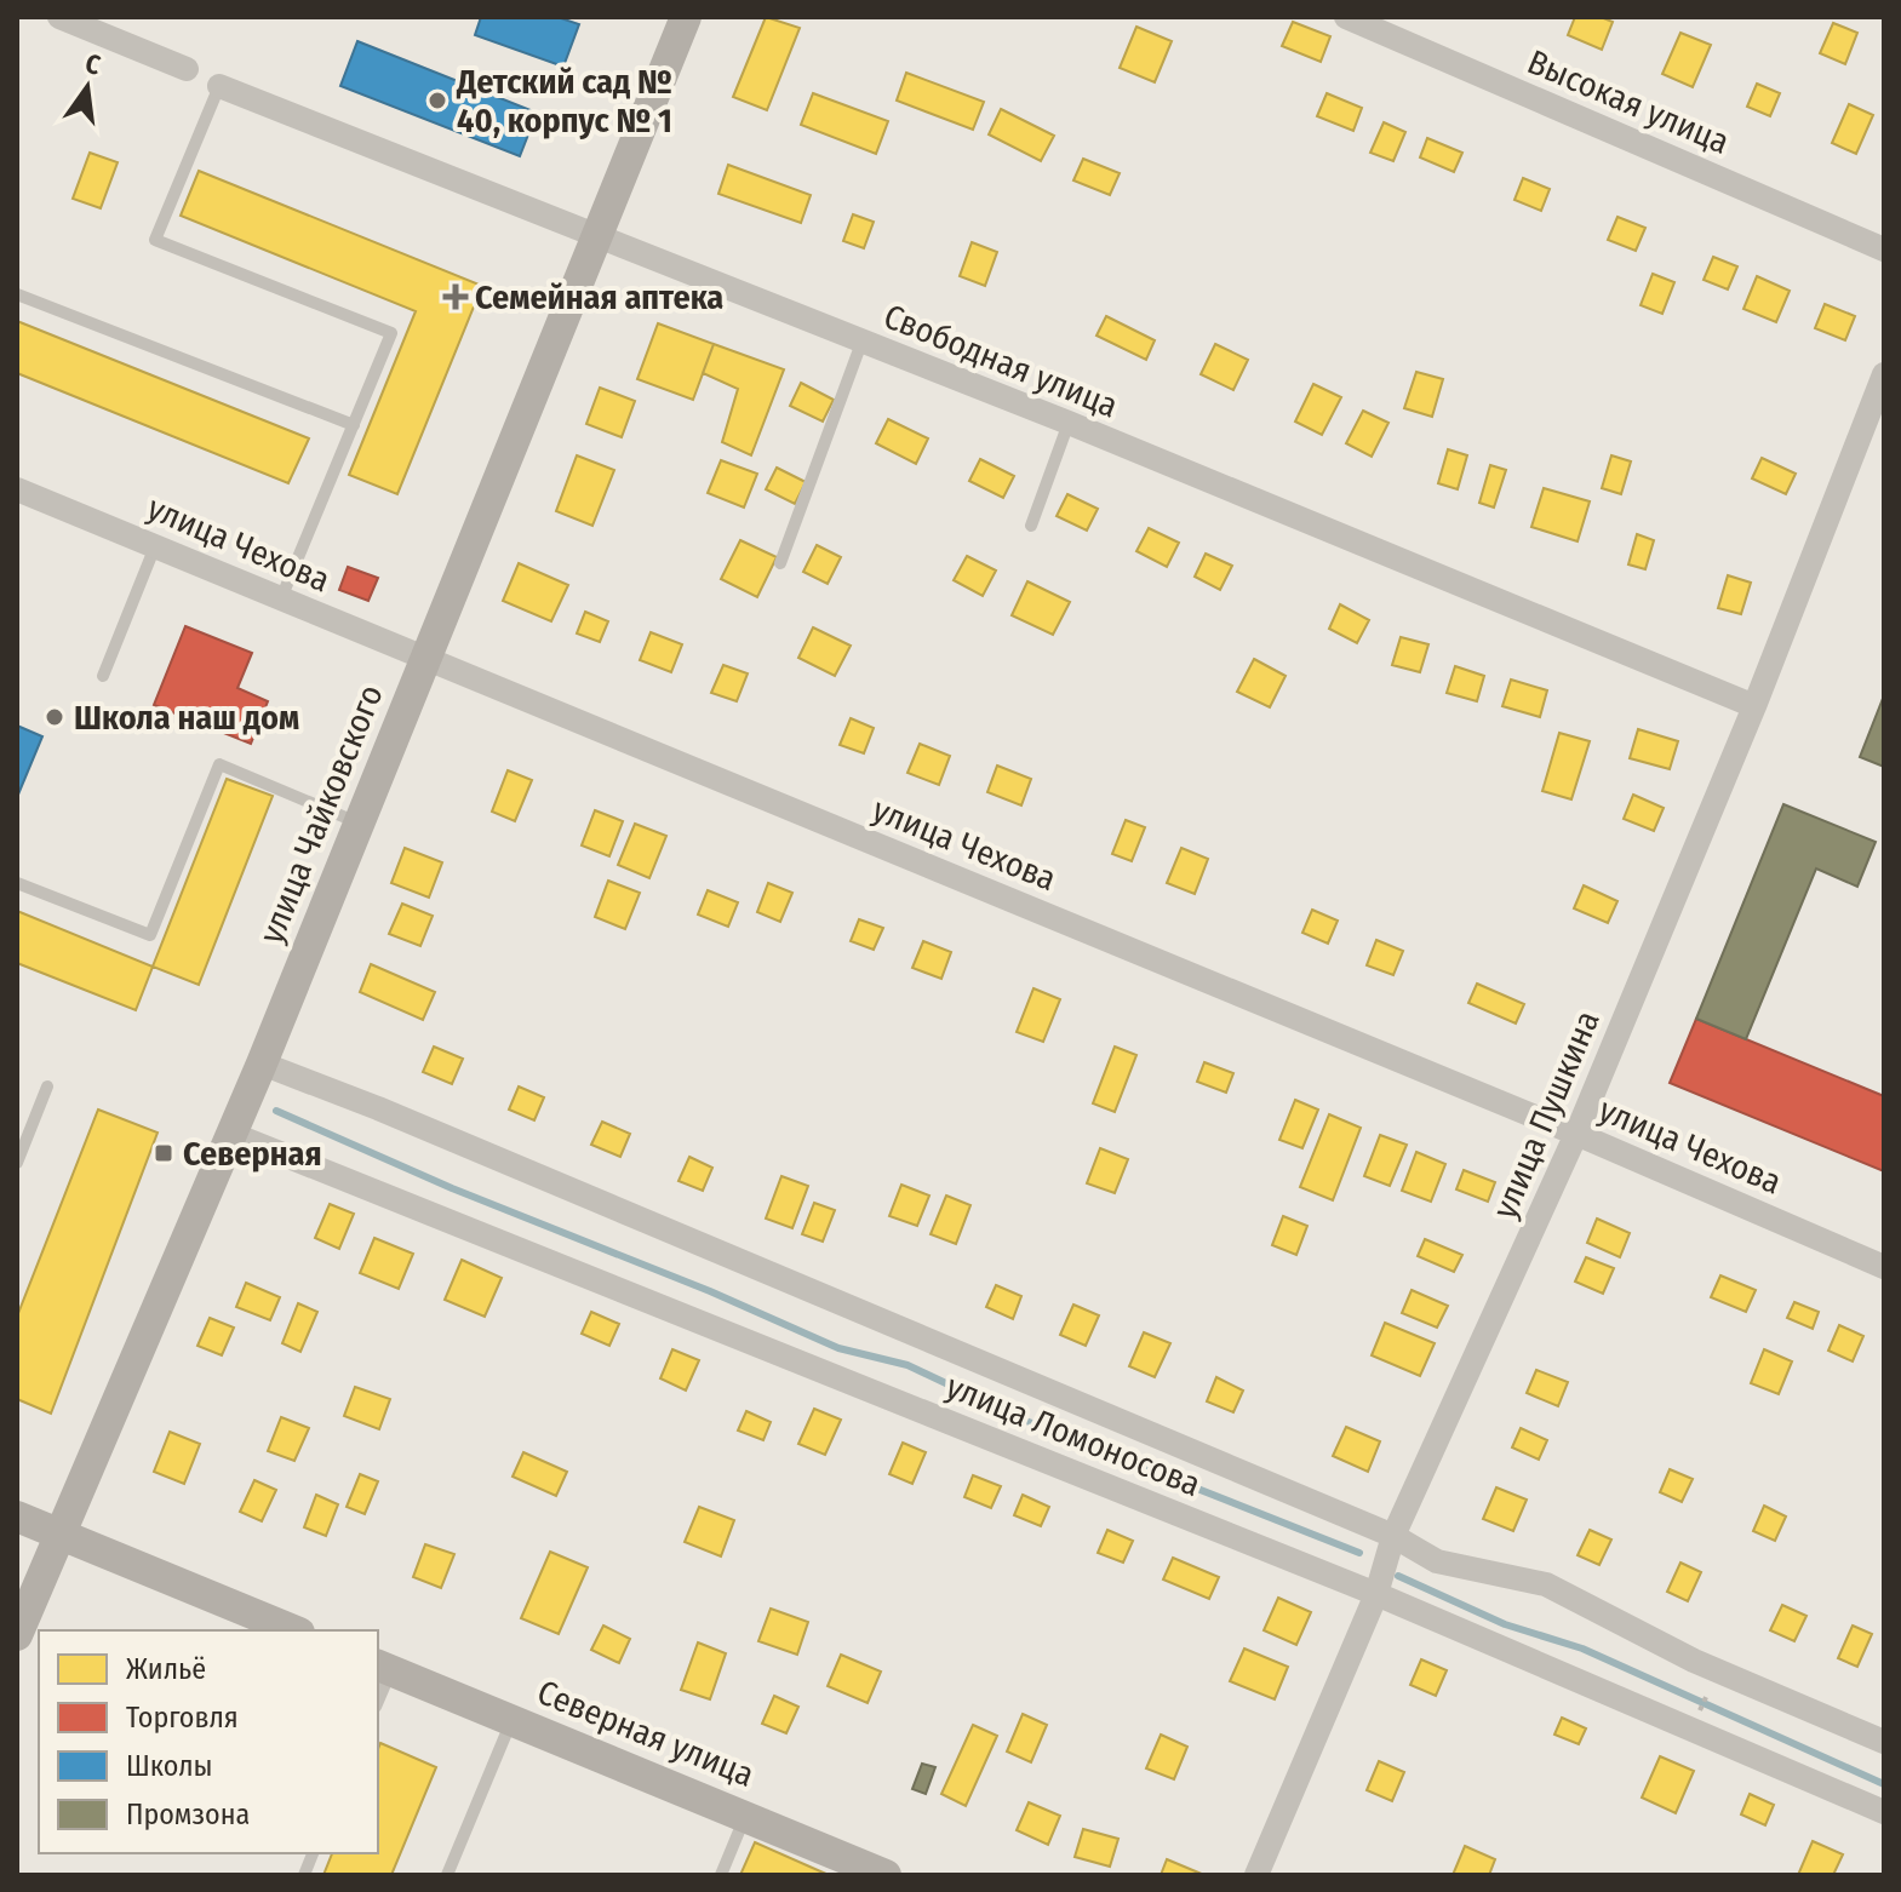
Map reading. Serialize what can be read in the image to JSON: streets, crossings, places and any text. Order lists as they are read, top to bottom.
{
  "streets": {
    "main road": ["улица Чайковского", "Северная улица"],
    "street": [
      "Высокая улица",
      "Свободная улица",
      "улица Чехова",
      "улица Пушкина",
      "улица Ломоносова"
    ]
  },
  "crossings": [
    ["Свободная улица", "улица Чайковского"],
    ["Свободная улица", "улица Пушкина"],
    ["улица Чехова", "улица Чайковского"],
    ["улица Чехова", "улица Пушкина"],
    ["улица Чайковского", "улица Ломоносова"],
    ["улица Пушкина", "улица Ломоносова"]
  ],
  "places": {
    "other": ["Детский сад № 40, корпус № 1", "Школа наш дом"],
    "health": ["Семейная аптека"],
    "transit": ["Северная"]
  },
  "legend": [
    "Жильё",
    "Торговля",
    "Школы",
    "Промзона"
  ],
  "north": "top"
}
